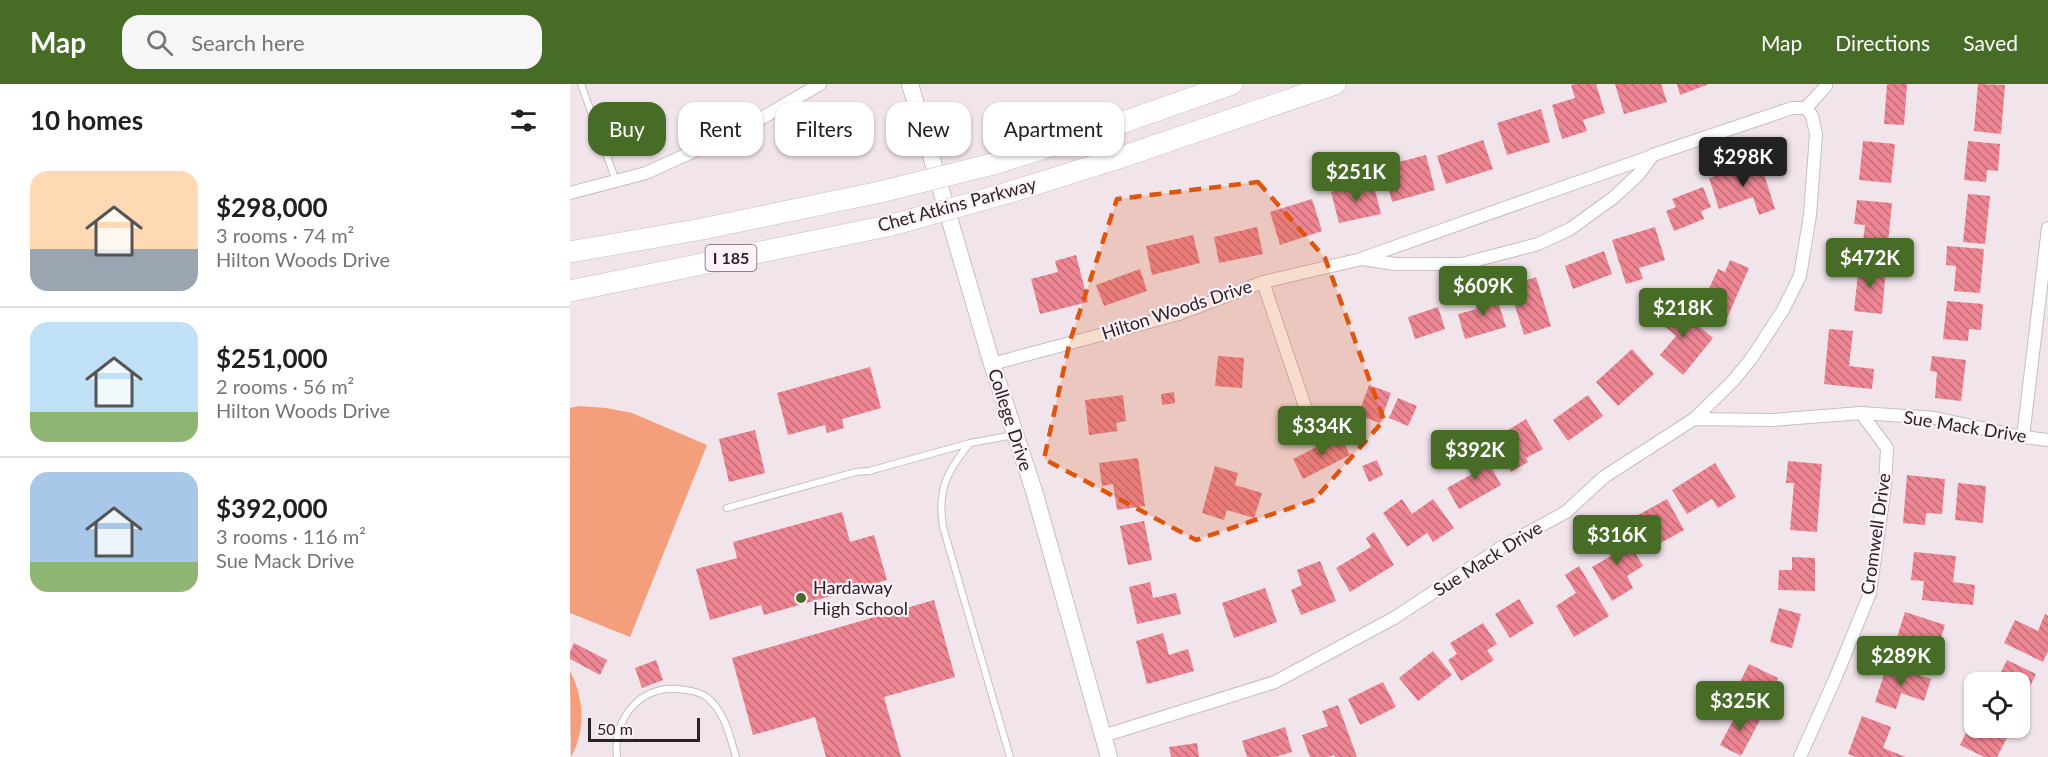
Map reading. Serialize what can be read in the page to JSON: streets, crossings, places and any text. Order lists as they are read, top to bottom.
{
  "streets": {
    "highway": ["Chet Atkins Parkway", "I 185"],
    "street": [
      "Hilton Woods Drive",
      "College Drive",
      "Sue Mack Drive",
      "Cromwell Drive"
    ]
  },
  "crossings": [
    ["Hilton Woods Drive", "College Drive"],
    ["College Drive", "Sue Mack Drive"],
    ["Sue Mack Drive", "Cromwell Drive"]
  ],
  "places": ["Hardaway High School"],
  "scale_bar": "50 m",
  "page": {
    "header": "Map",
    "search": "Search here",
    "nav": ["Map", "Directions", "Saved"],
    "heading": "10 homes",
    "chip": [
      "Buy",
      "Rent",
      "Filters",
      "New",
      "Apartment"
    ],
    "price": [
      "$298K",
      "$251K",
      "$472K",
      "$609K",
      "$218K",
      "$334K",
      "$392K",
      "$316K",
      "$289K",
      "$325K"
    ],
    "list": [
      {
        "name": "$298,000",
        "note": "3 rooms · 74 m² · Hilton Woods Drive"
      },
      {
        "name": "$251,000",
        "note": "2 rooms · 56 m² · Hilton Woods Drive"
      },
      {
        "name": "$392,000",
        "note": "3 rooms · 116 m² · Sue Mack Drive"
      }
    ],
    "scale": "50 m"
  }
}
